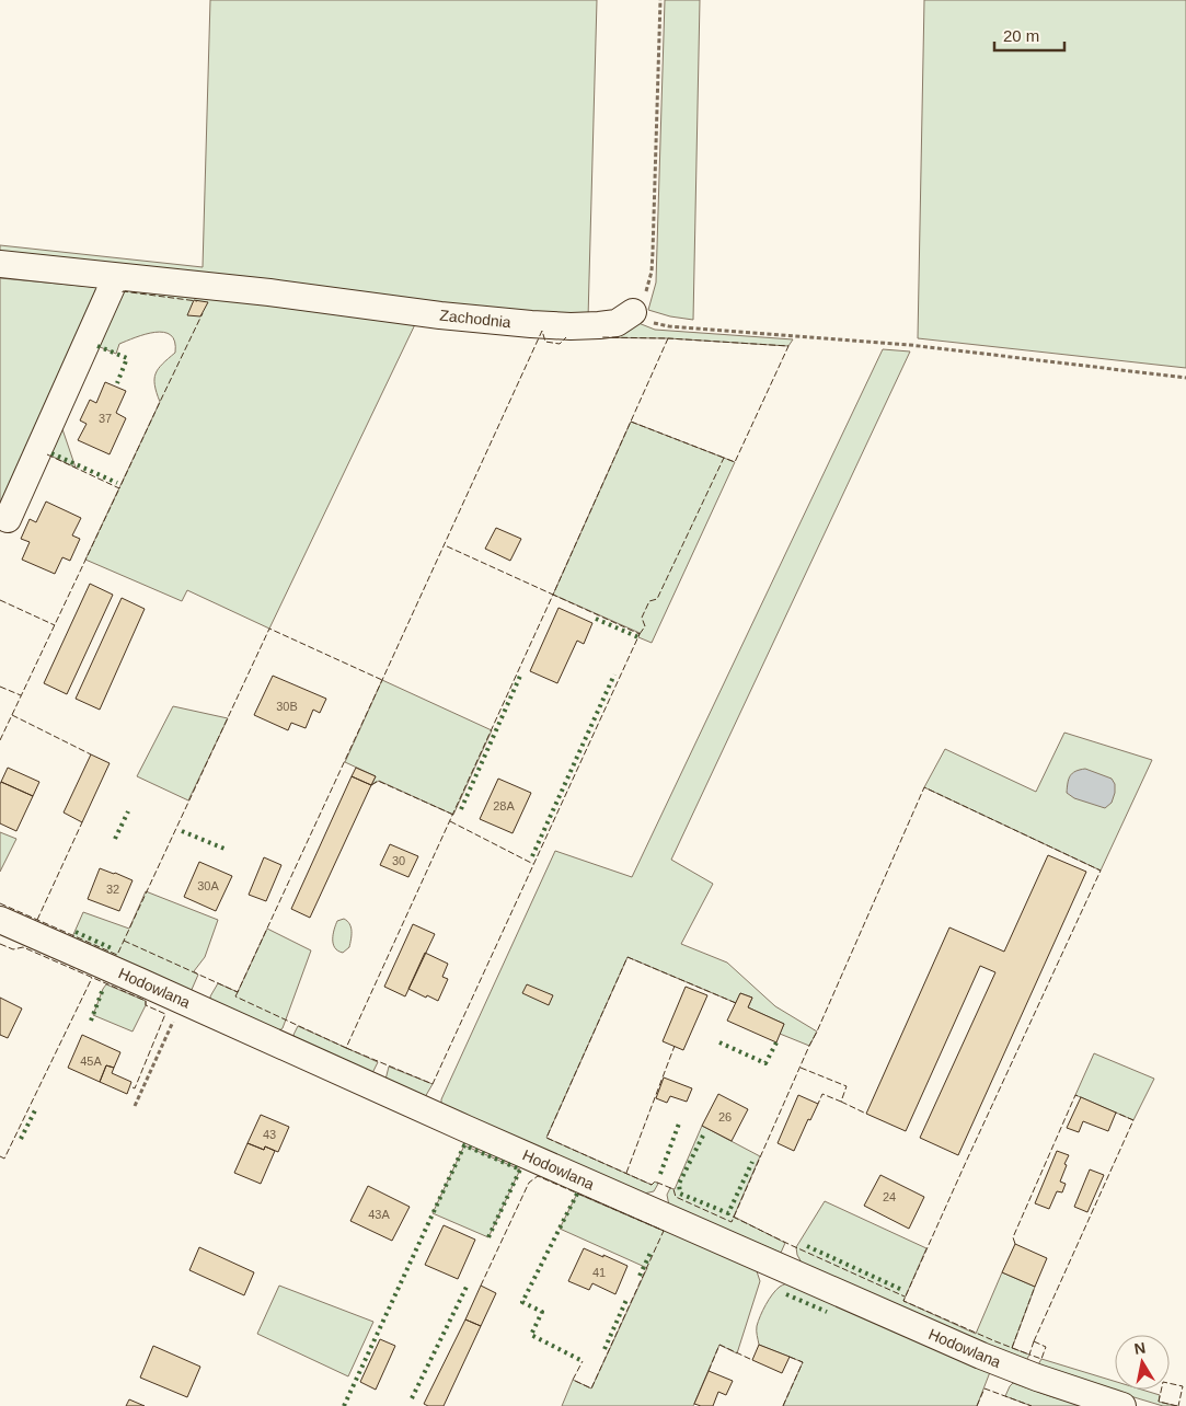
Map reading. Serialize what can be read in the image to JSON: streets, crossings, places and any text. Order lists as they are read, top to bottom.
{
  "streets": {
    "street": ["Zachodnia", "Hodowlana"]
  },
  "house_numbers": [
    "37",
    "30B",
    "28A",
    "30",
    "30A",
    "32",
    "45A",
    "26",
    "43",
    "24",
    "43A",
    "41"
  ],
  "scale_bar": "20 m",
  "north": "top"
}
